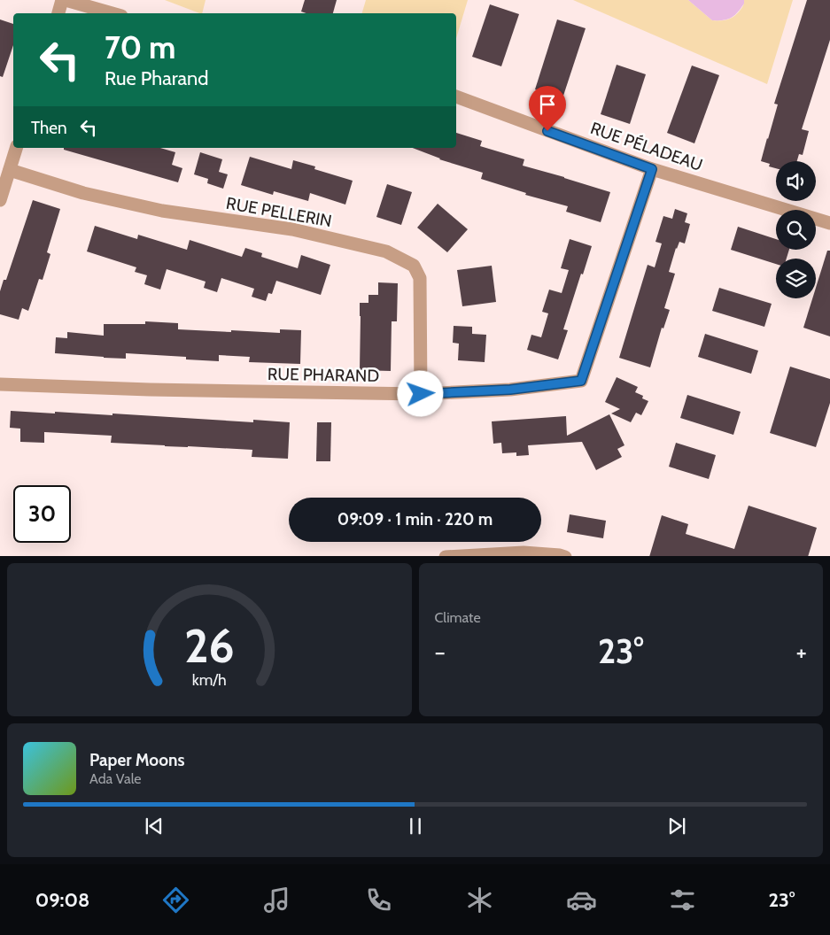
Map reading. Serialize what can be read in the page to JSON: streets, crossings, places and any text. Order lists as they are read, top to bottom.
{
  "streets": {
    "street": ["RUE PÉLADEAU", "RUE PELLERIN", "RUE PHARAND"]
  },
  "crossings": [
    ["RUE PÉLADEAU", "RUE PHARAND"],
    ["RUE PELLERIN", "RUE PHARAND"]
  ],
  "page": {
    "turn": ["70 m", "Rue Pharand"],
    "then": "Then",
    "limit": "30",
    "trip": "09:09 · 1 min · 220 m",
    "tile": "Climate",
    "heat": ["−", "23°", "+"],
    "song": ["Paper Moons", "Ada Vale"],
    "tabs": ["09:08", "23°"],
    "gauge": ["26", "km/h"]
  }
}
